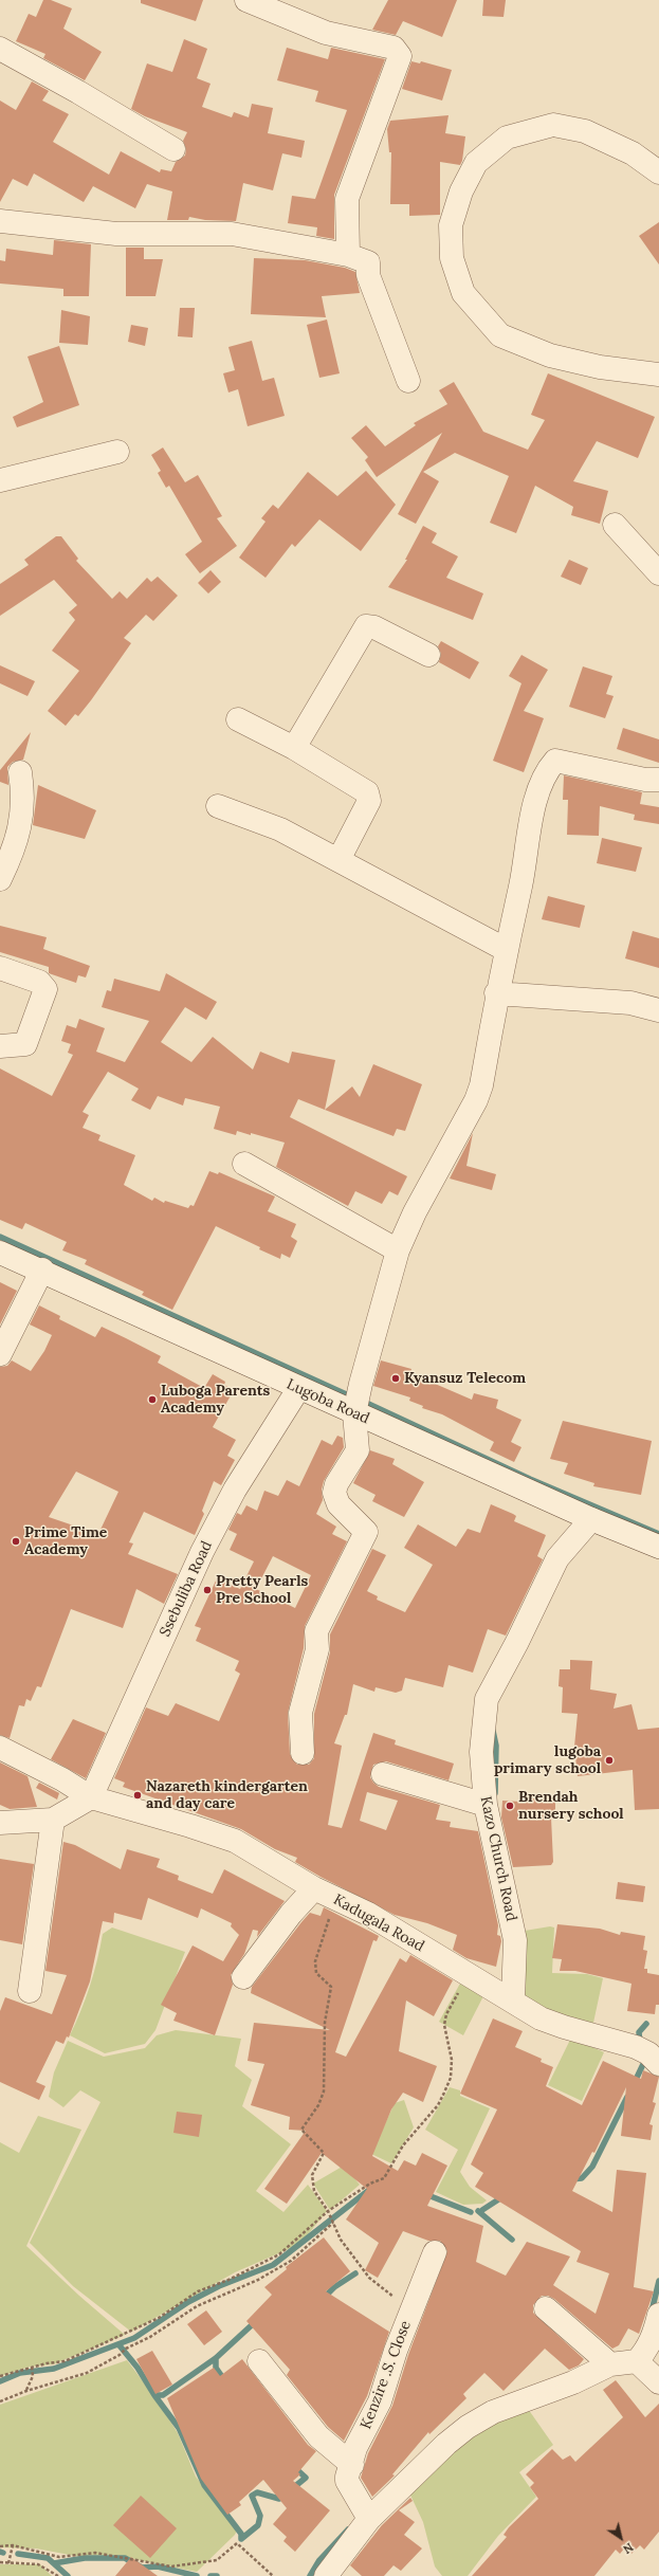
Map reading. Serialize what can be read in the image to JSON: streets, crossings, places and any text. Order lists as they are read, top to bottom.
{
  "streets": {
    "street": [
      "Lugoba Road",
      "Ssebuliba Road",
      "Kazo Church Road",
      "Kadugala Road",
      "Kenzire .S. Close"
    ]
  },
  "crossings": [
    ["Lugoba Road", "Ssebuliba Road"],
    ["Lugoba Road", "Kazo Church Road"],
    ["Ssebuliba Road", "Kadugala Road"],
    ["Kazo Church Road", "Kadugala Road"]
  ],
  "places": [
    "Kyansuz Telecom",
    "Luboga Parents Academy",
    "Prime Time Academy",
    "Pretty Pearls Pre School",
    "lugoba primary school",
    "Nazareth kindergarten and day care",
    "Brendah nursery school"
  ],
  "north": "bottom right"
}
